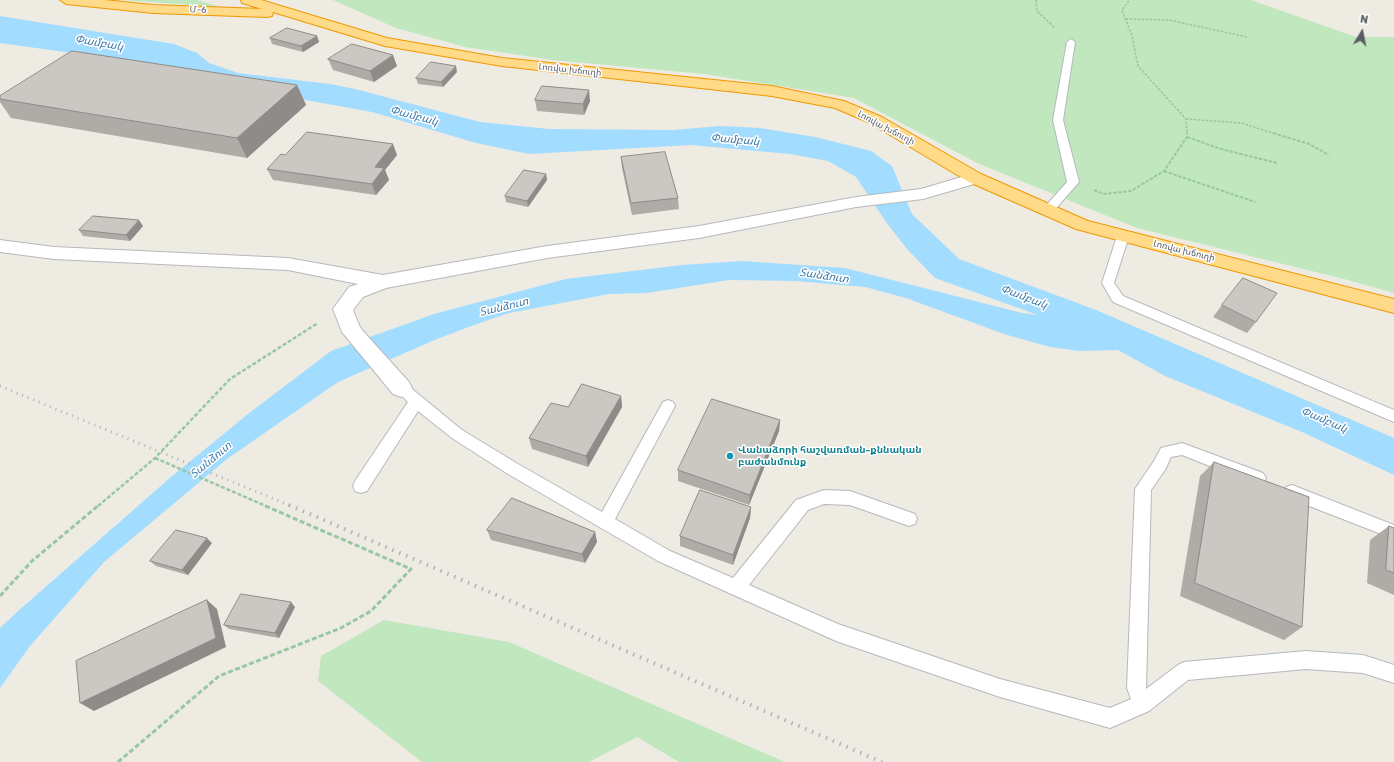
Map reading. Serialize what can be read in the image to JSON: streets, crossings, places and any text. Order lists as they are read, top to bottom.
{
  "streets": {
    "highway": ["Մ-6", "Լոռվա խճուղի"]
  },
  "crossings": [
    ["Մ-6", "Լոռվա խճուղի"]
  ],
  "water": ["Փամբակ", "Տանձուտ"],
  "places": ["Վանաձորի հաշվառման-քննական բաժանմունք"],
  "north": "top"
}
